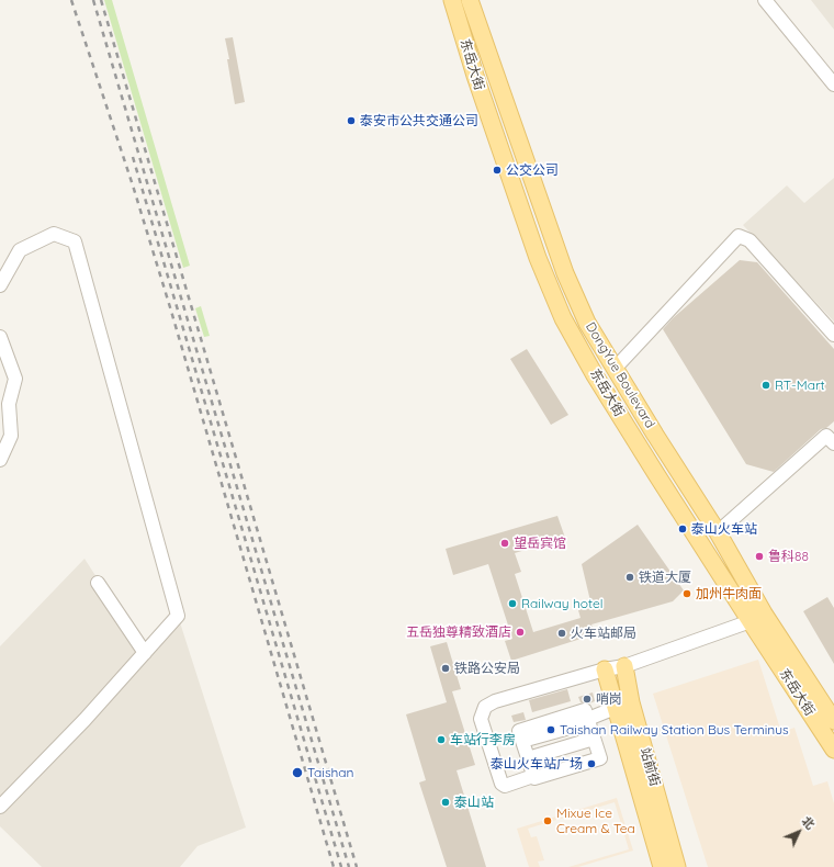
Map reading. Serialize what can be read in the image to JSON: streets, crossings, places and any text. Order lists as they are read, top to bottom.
{
  "streets": {
    "main road": ["东岳大街", "DongYue Boulevard", "站前街"]
  },
  "crossings": [
    ["东岳大街", "DongYue Boulevard"]
  ],
  "places": [
    "泰安市公共交通公司",
    "公交公司",
    "RT-Mart",
    "泰山火车站",
    "望岳宾馆",
    "鲁科88",
    "铁道大厦",
    "加州牛肉面",
    "Railway hotel",
    "五岳独尊精致酒店",
    "火车站邮局",
    "铁路公安局",
    "哨岗",
    "Taishan Railway Station Bus Terminus",
    "车站行李房",
    "泰山火车站广场",
    "Taishan",
    "泰山站",
    "Mixue Ice Cream & Tea"
  ],
  "north": "top right"
}
